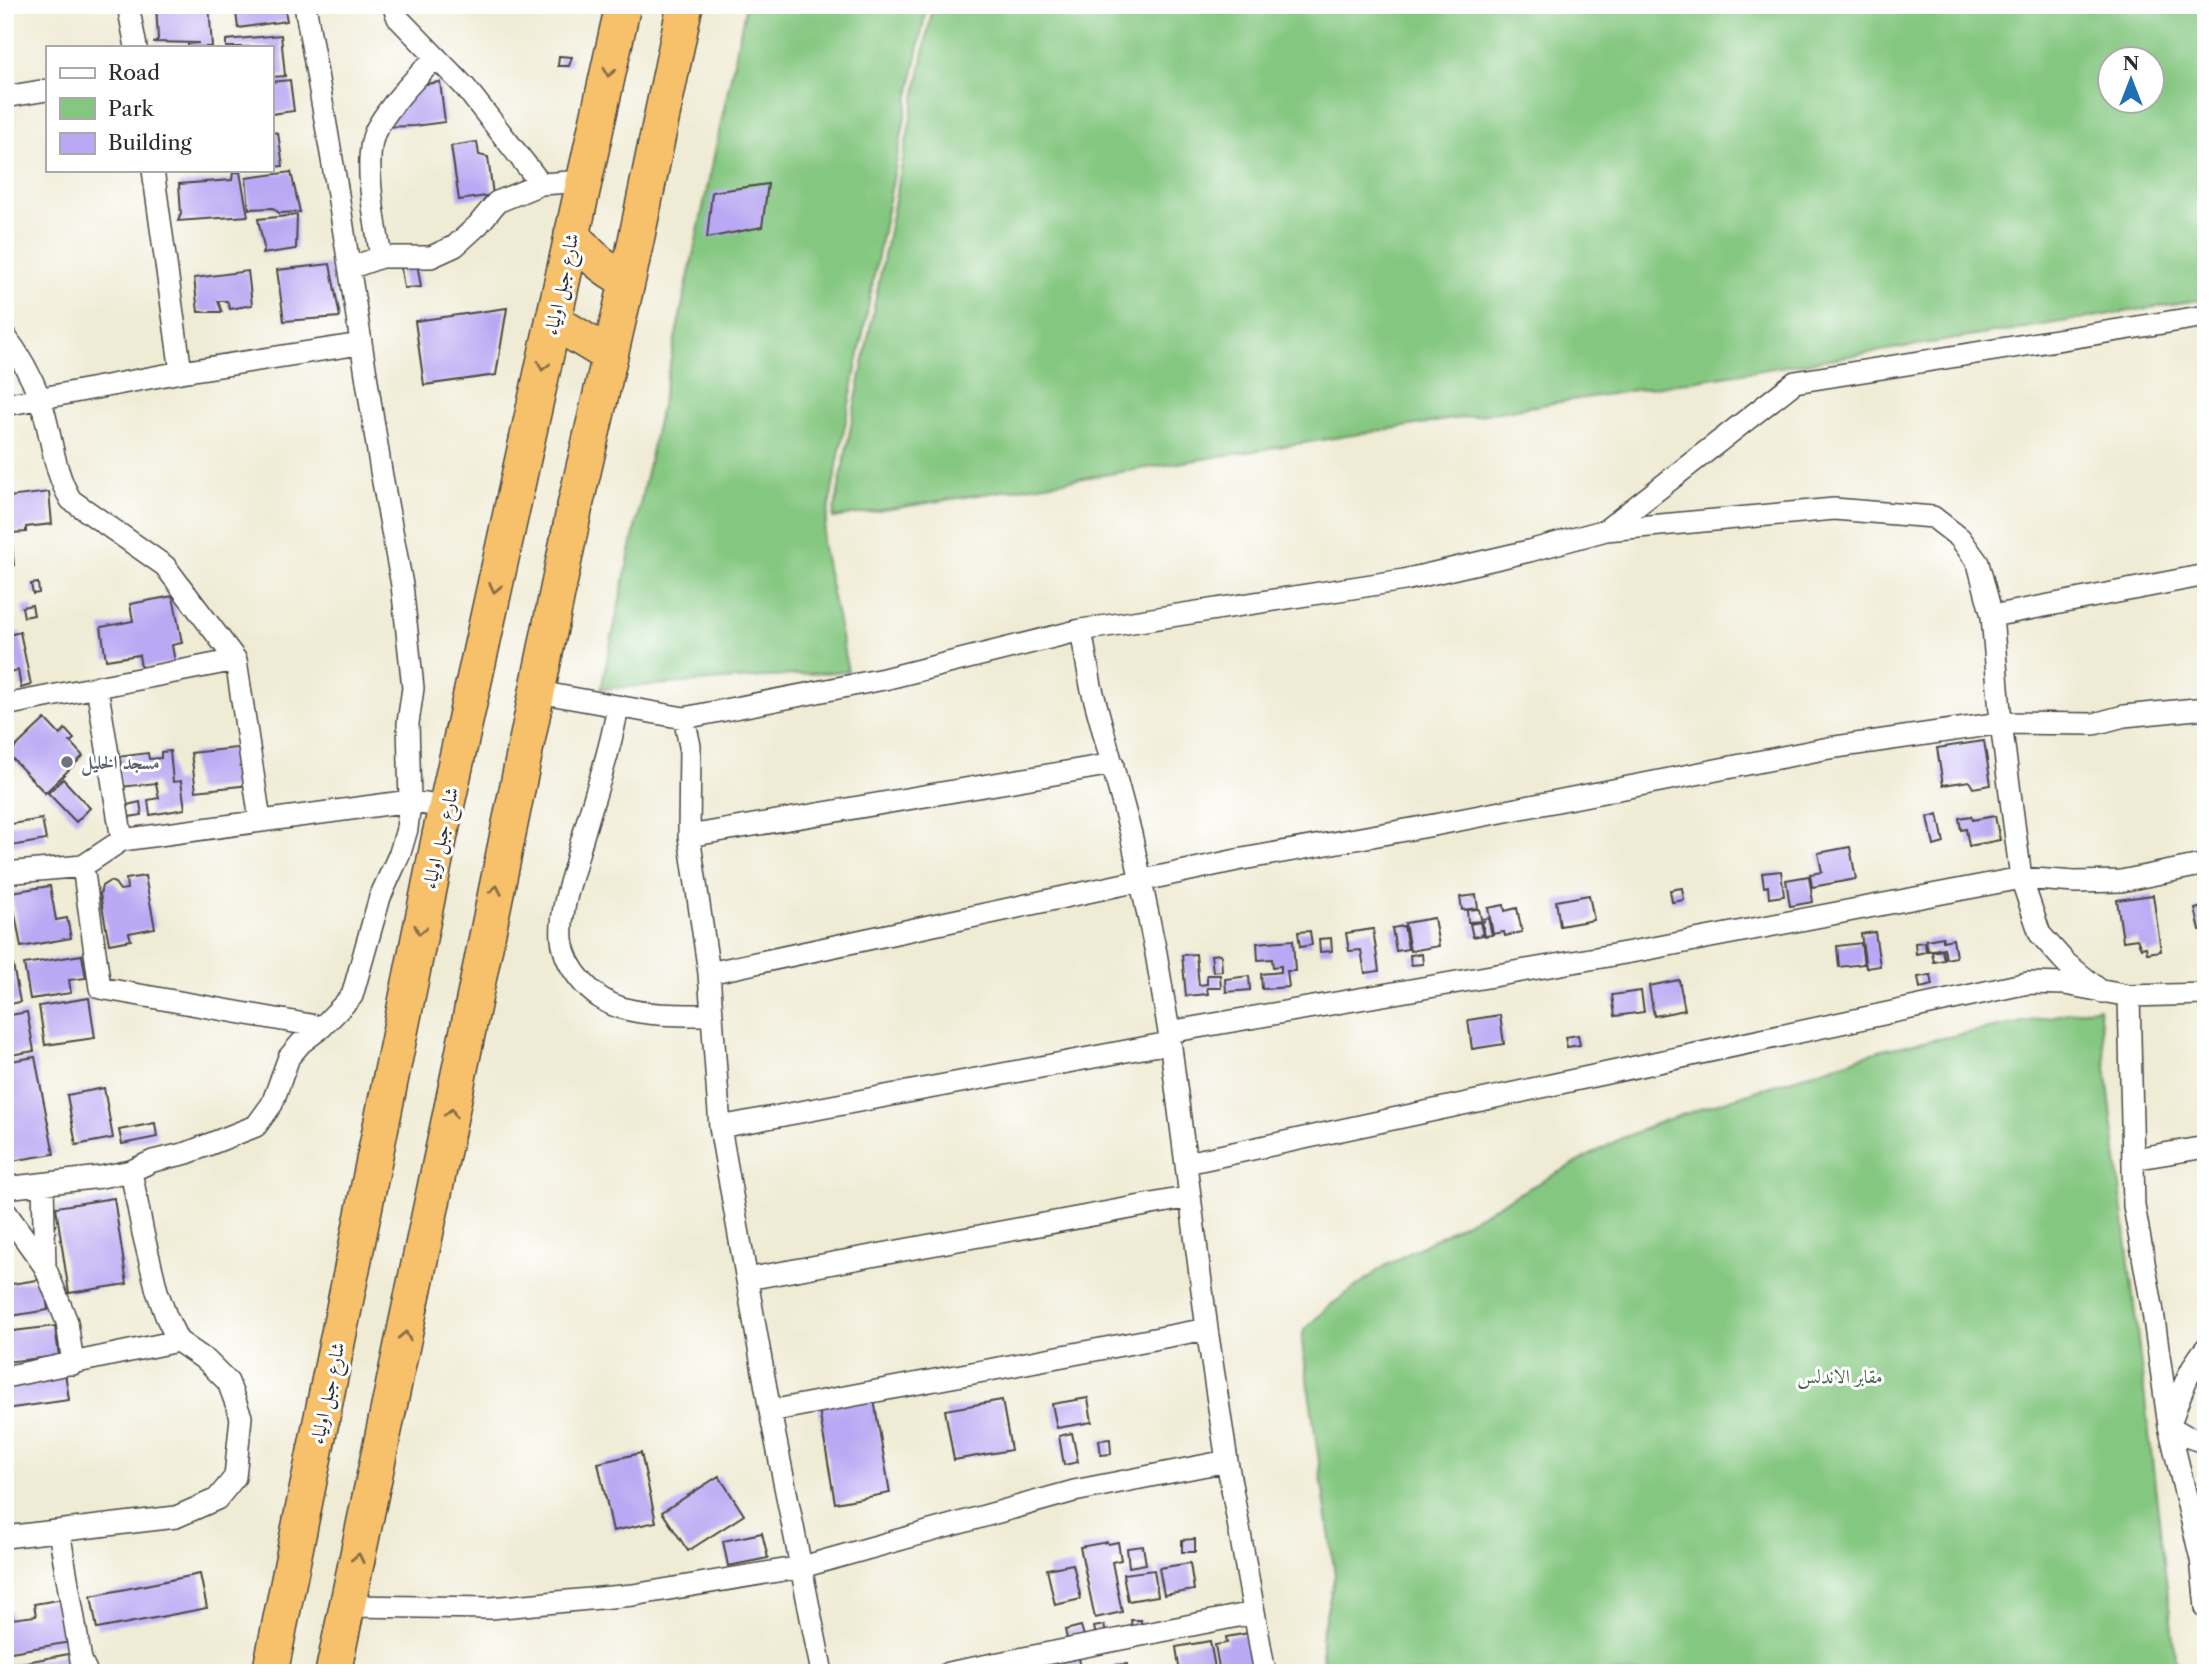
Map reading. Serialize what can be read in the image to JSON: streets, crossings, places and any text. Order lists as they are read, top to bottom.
{
  "streets": {
    "highway": ["شارع جبل اولياء"]
  },
  "parks": ["مقابر الاندلس"],
  "places": ["مسجد الخليل"],
  "legend": ["Road", "Park", "Building"],
  "north": "top"
}
